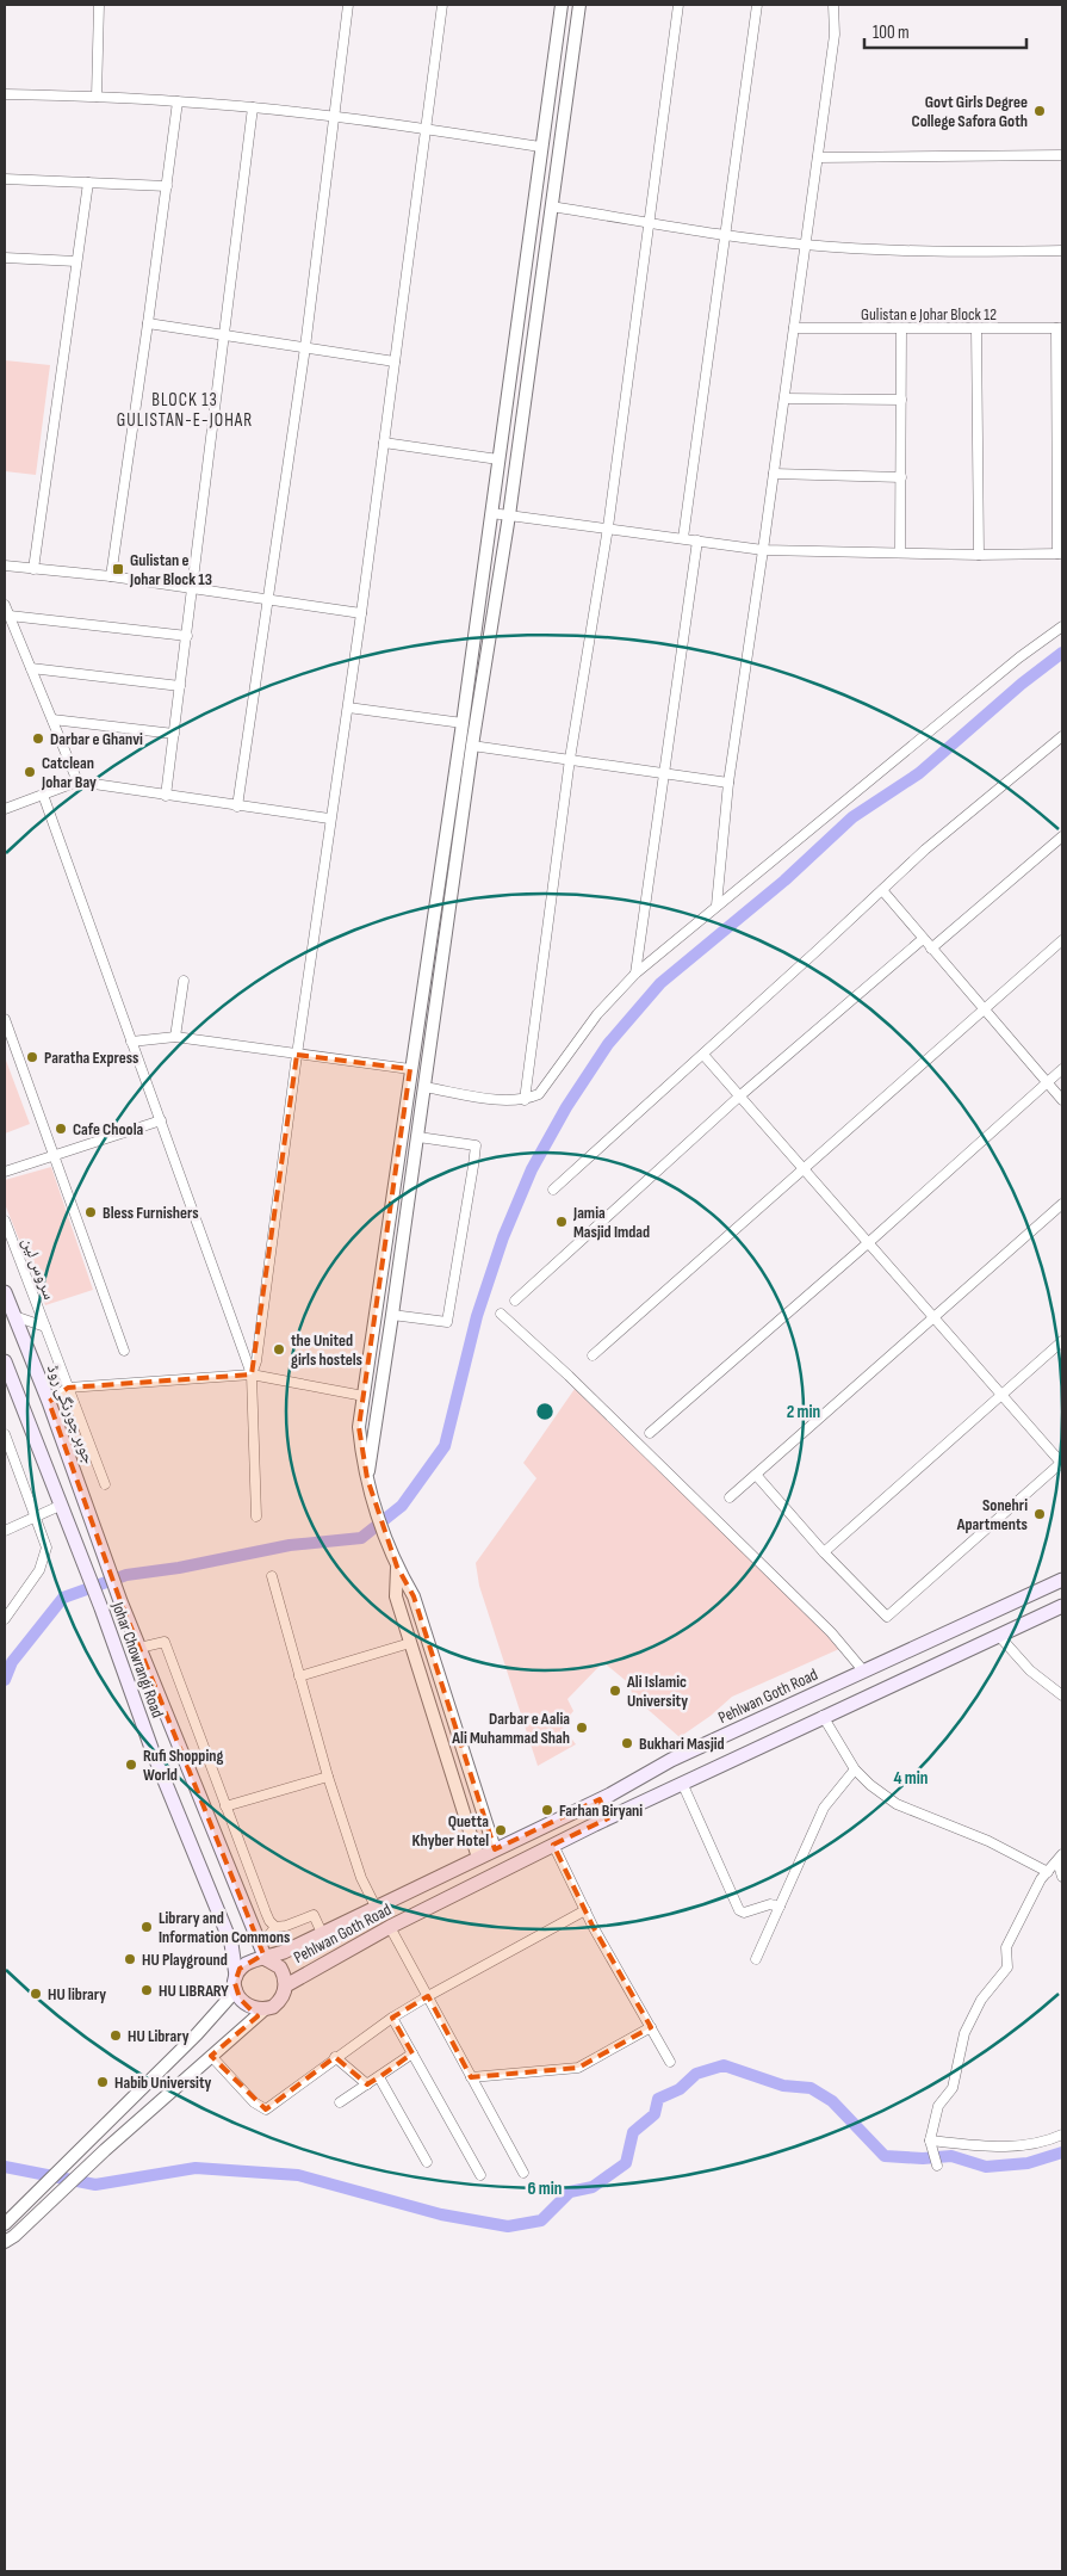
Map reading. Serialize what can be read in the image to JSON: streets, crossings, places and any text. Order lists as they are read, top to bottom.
{
  "streets": {
    "main road": ["جوہر چورنگی روڈ", "Johar Chowrangi Road", "Pehlwan Goth Road"],
    "street": ["Gulistan e Johar Block 12", "سروس لین"]
  },
  "crossings": [
    ["جوہر چورنگی روڈ", "Johar Chowrangi Road"],
    ["Johar Chowrangi Road", "Pehlwan Goth Road"]
  ],
  "districts": ["BLOCK 13 GULISTAN-E-JOHAR"],
  "places": {
    "other": [
      "Govt Girls Degree College Safora Goth",
      "Darbar e Ghanvi",
      "Catclean Johar Bay",
      "Paratha Express",
      "Cafe Choola",
      "Bless Furnishers",
      "Jamia Masjid Imdad",
      "the United girls hostels",
      "Sonehri Apartments",
      "Ali Islamic University",
      "Darbar e Aalia Ali Muhammad Shah",
      "Bukhari Masjid",
      "Rufi Shopping World",
      "Farhan Biryani",
      "Quetta Khyber Hotel",
      "Library and Information Commons",
      "HU Playground",
      "HU LIBRARY",
      "HU library",
      "HU Library",
      "Habib University"
    ],
    "transit": ["Gulistan e Johar Block 13"]
  },
  "scale_bar": "100 m",
  "rings": ["2 min", "4 min", "6 min"]
}
